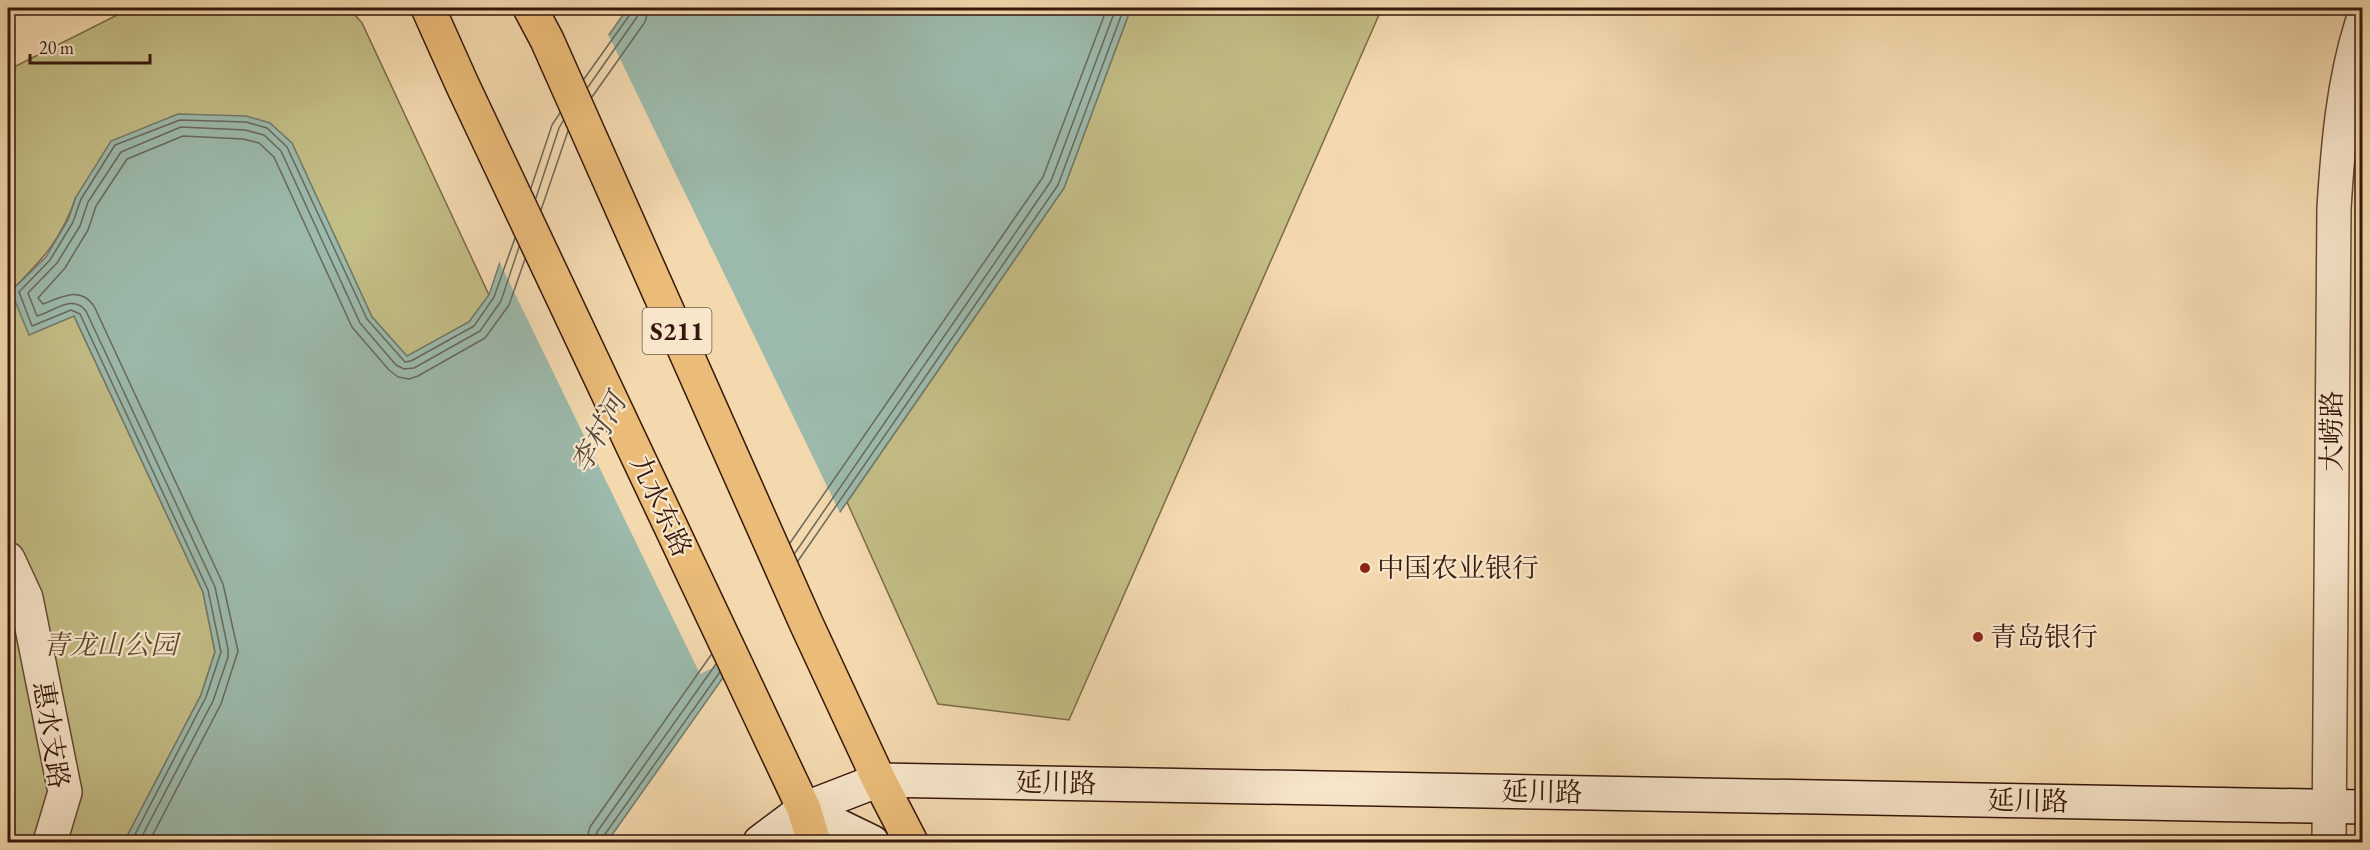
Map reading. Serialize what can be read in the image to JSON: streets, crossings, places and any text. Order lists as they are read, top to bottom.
{
  "streets": {
    "main road": ["S211", "九水东路"],
    "street": ["大崂路", "惠水支路", "延川路"]
  },
  "crossings": [
    ["S211", "延川路"],
    ["大崂路", "延川路"],
    ["九水东路", "延川路"]
  ],
  "water": ["李村河"],
  "parks": ["青龙山公园"],
  "places": ["中国农业银行", "青岛银行"],
  "scale_bar": "20 m"
}
